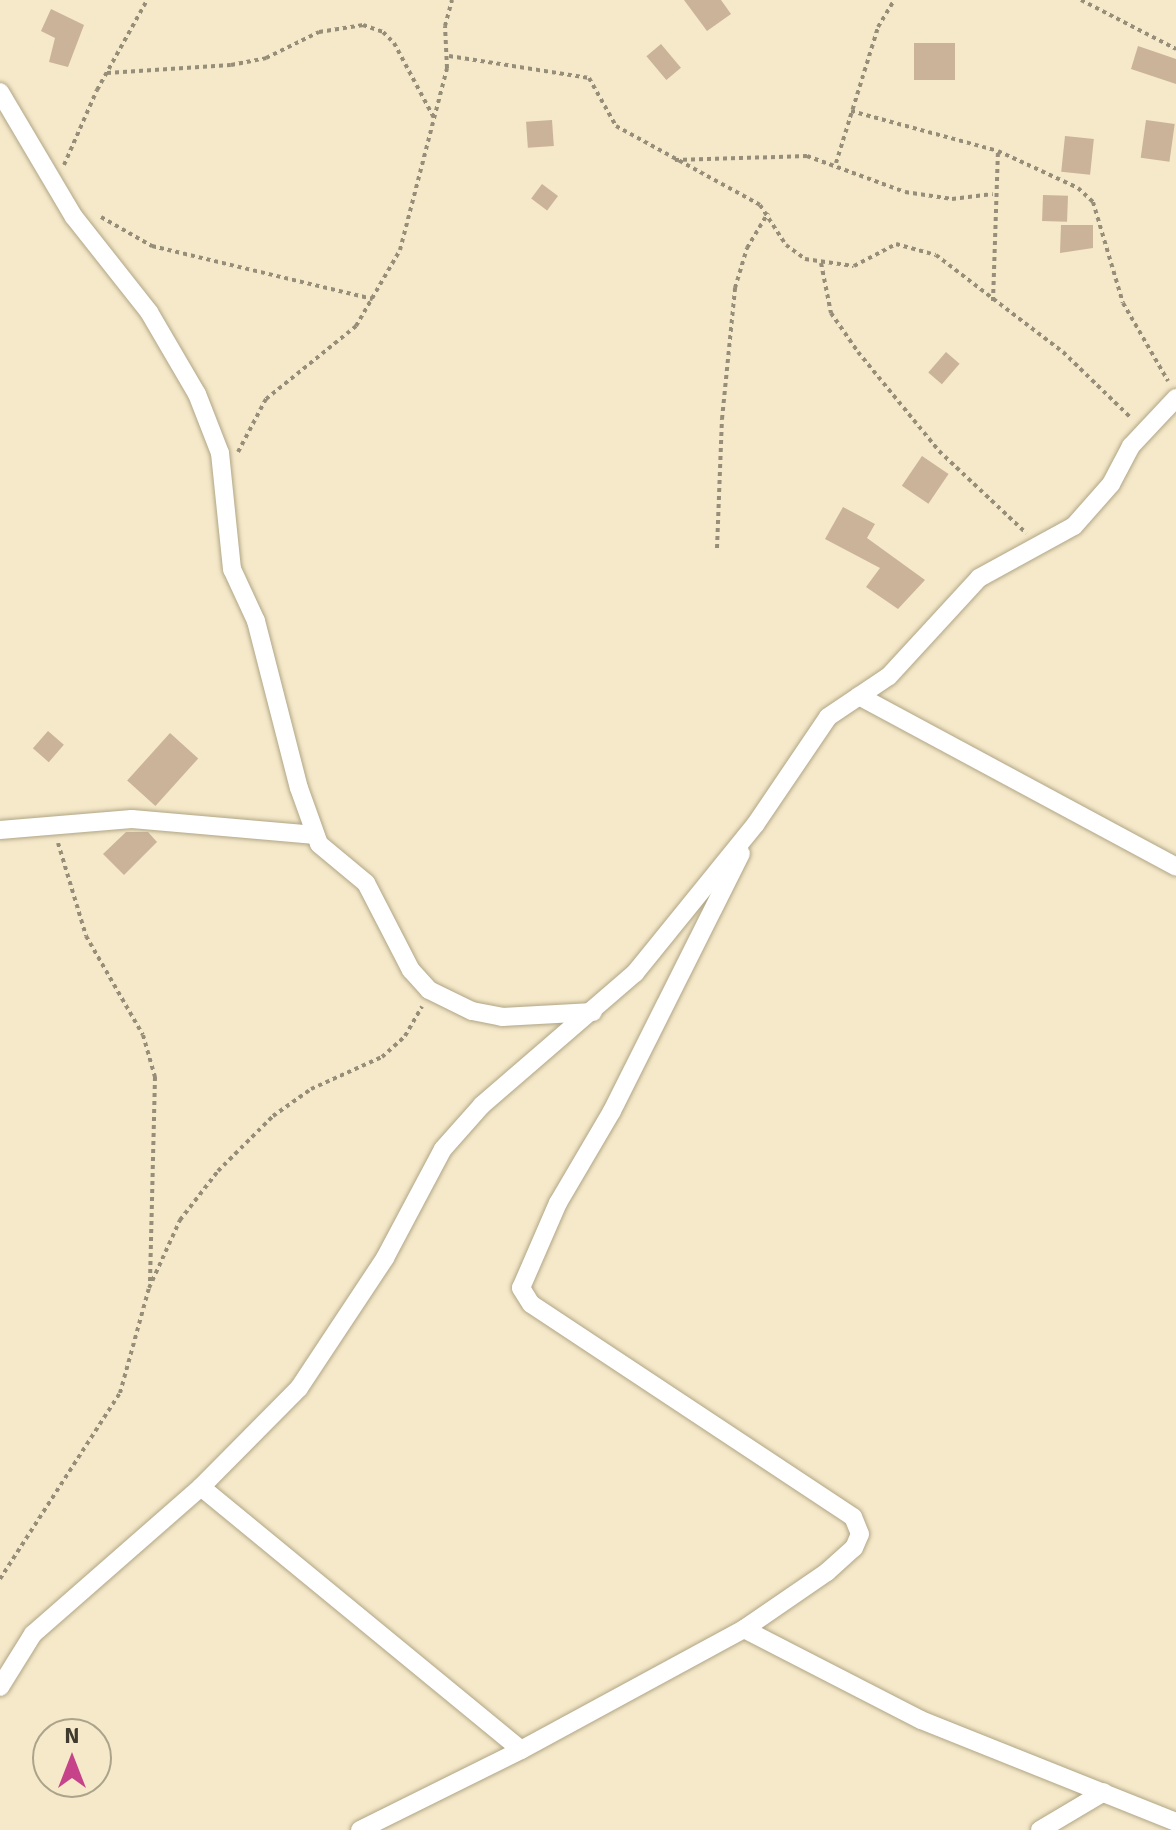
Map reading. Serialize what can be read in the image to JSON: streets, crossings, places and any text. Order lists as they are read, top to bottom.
{
  "north": "top"
}
